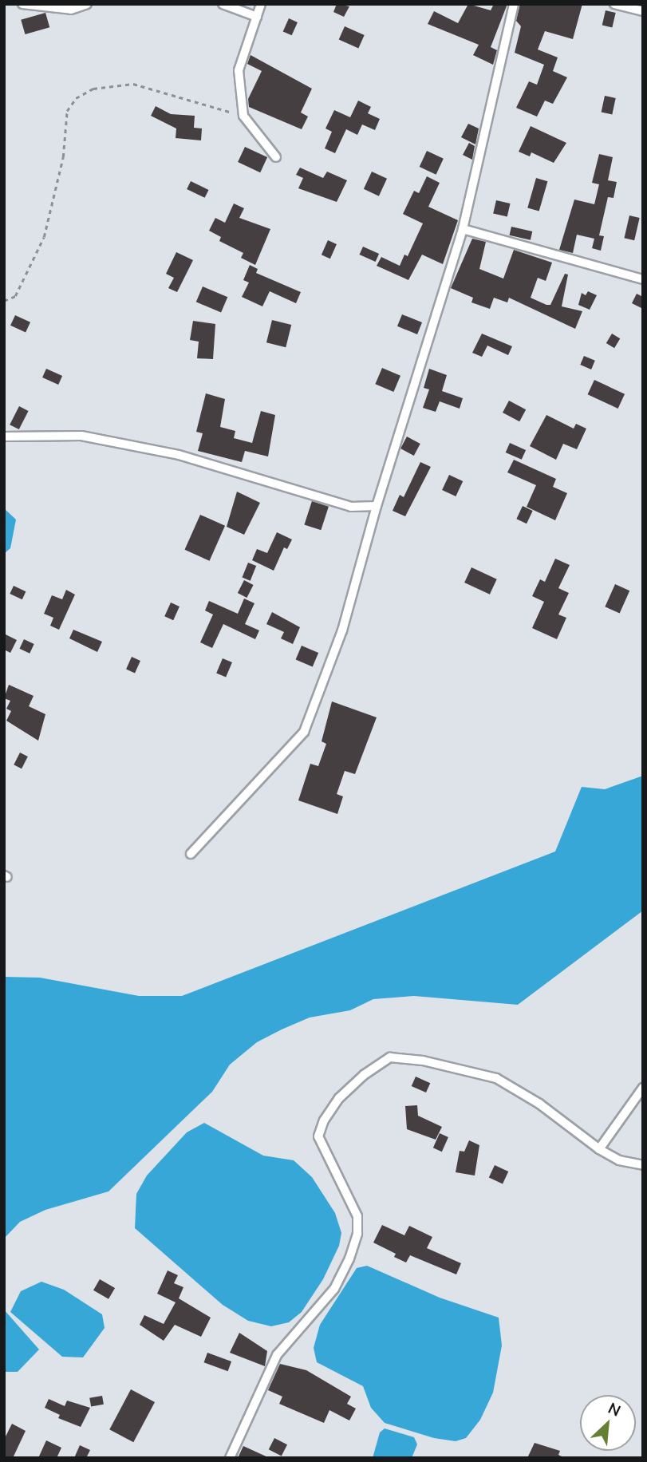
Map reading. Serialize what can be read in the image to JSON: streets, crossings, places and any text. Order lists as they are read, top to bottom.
{
  "north": "top right"
}
